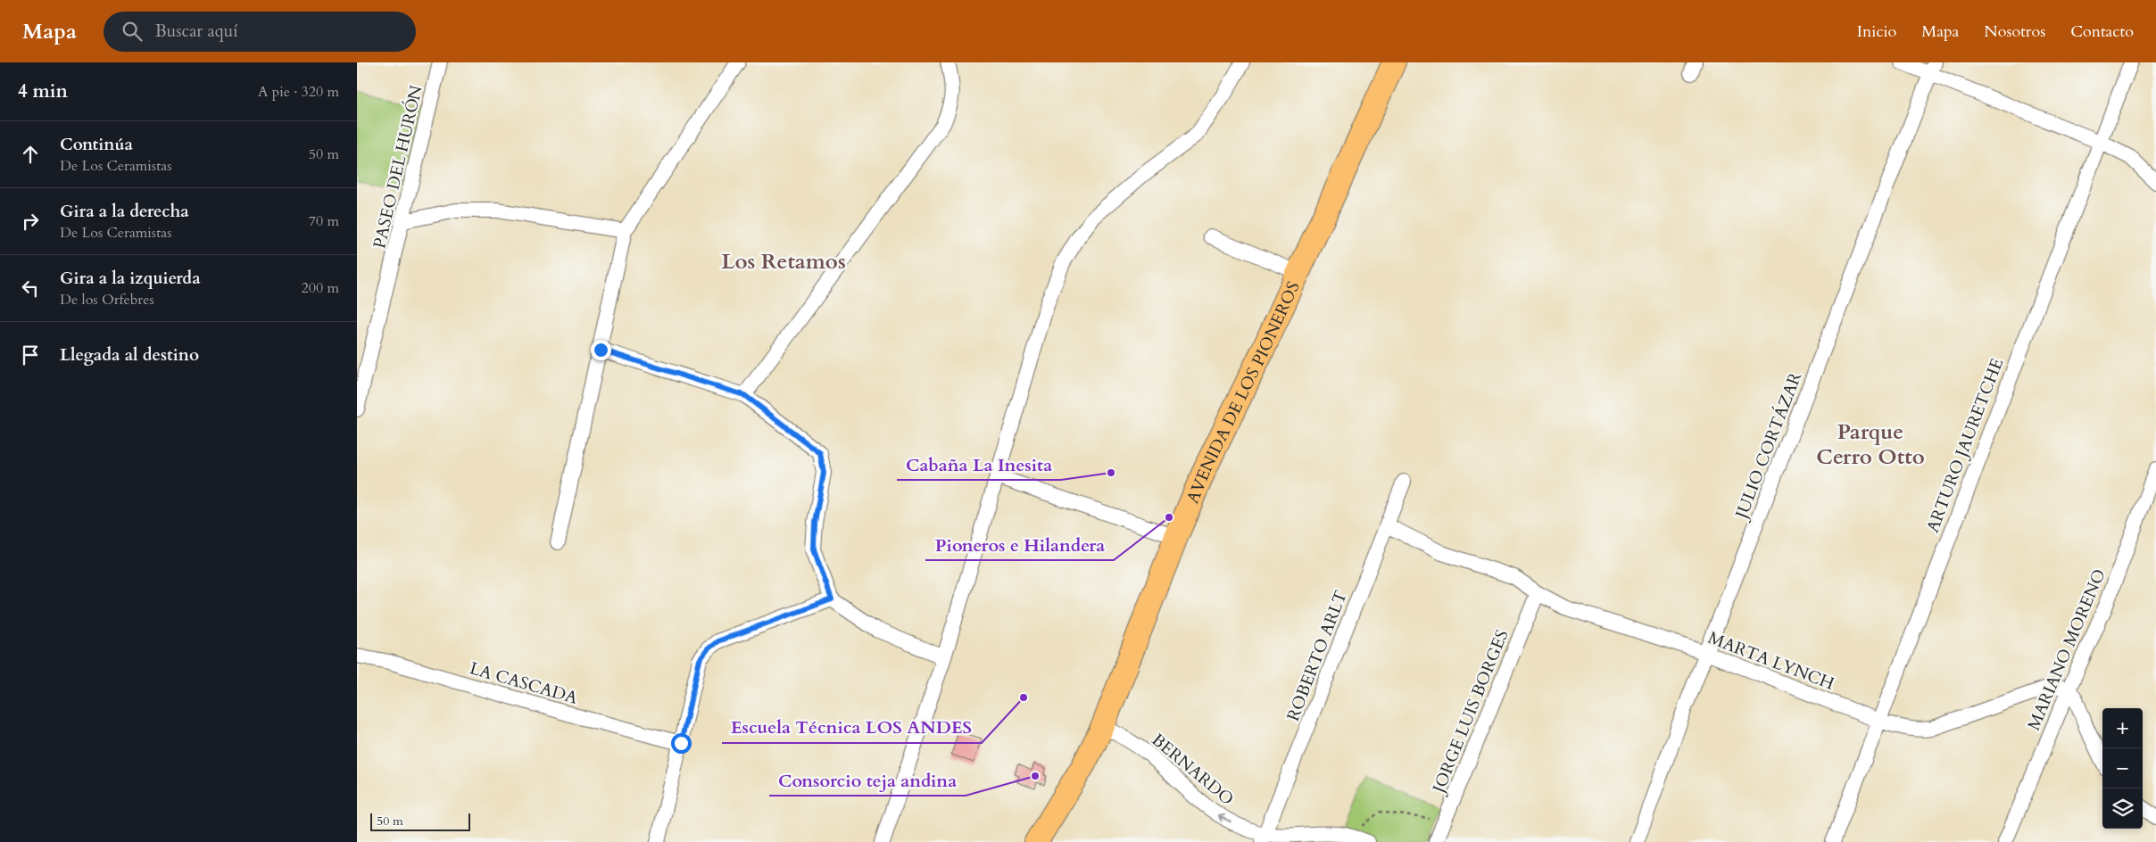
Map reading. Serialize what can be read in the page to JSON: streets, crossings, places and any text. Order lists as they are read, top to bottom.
{
  "streets": {
    "main road": ["AVENIDA DE LOS PIONEROS"],
    "street": [
      "PASEO DEL HURÓN",
      "JULIO CORTÁZAR",
      "ARTURO JAURETCHE",
      "MARIANO MORENO",
      "ROBERTO ARLT",
      "MARTA LYNCH",
      "LA CASCADA",
      "JORGE LUIS BORGES",
      "BERNARDO"
    ]
  },
  "crossings": [
    ["AVENIDA DE LOS PIONEROS", "BERNARDO"],
    ["JULIO CORTÁZAR", "MARTA LYNCH"],
    ["ARTURO JAURETCHE", "MARTA LYNCH"],
    ["MARIANO MORENO", "MARTA LYNCH"],
    ["ROBERTO ARLT", "MARTA LYNCH"],
    ["ROBERTO ARLT", "BERNARDO"],
    ["MARTA LYNCH", "JORGE LUIS BORGES"]
  ],
  "one_way": ["BERNARDO"],
  "districts": ["Los Retamos", "Parque Cerro Otto"],
  "places": [
    "Cabaña La Inesita",
    "Pioneros e Hilandera",
    "Escuela Técnica LOS ANDES",
    "Consorcio teja andina"
  ],
  "scale_bar": "50 m",
  "page": {
    "header": "Mapa",
    "search": "Buscar aquí",
    "nav": [
      "Inicio",
      "Mapa",
      "Nosotros",
      "Contacto"
    ],
    "heading": ["4 min", "A pie · 320 m"],
    "list": [
      ["Continúa", "De Los Ceramistas", "50 m"],
      ["Gira a la derecha", "De Los Ceramistas", "70 m"],
      ["Gira a la izquierda", "De los Orfebres", "200 m"],
      "Llegada al destino"
    ],
    "map_buttons": ["+", "−"],
    "scale": "50 m"
  }
}
